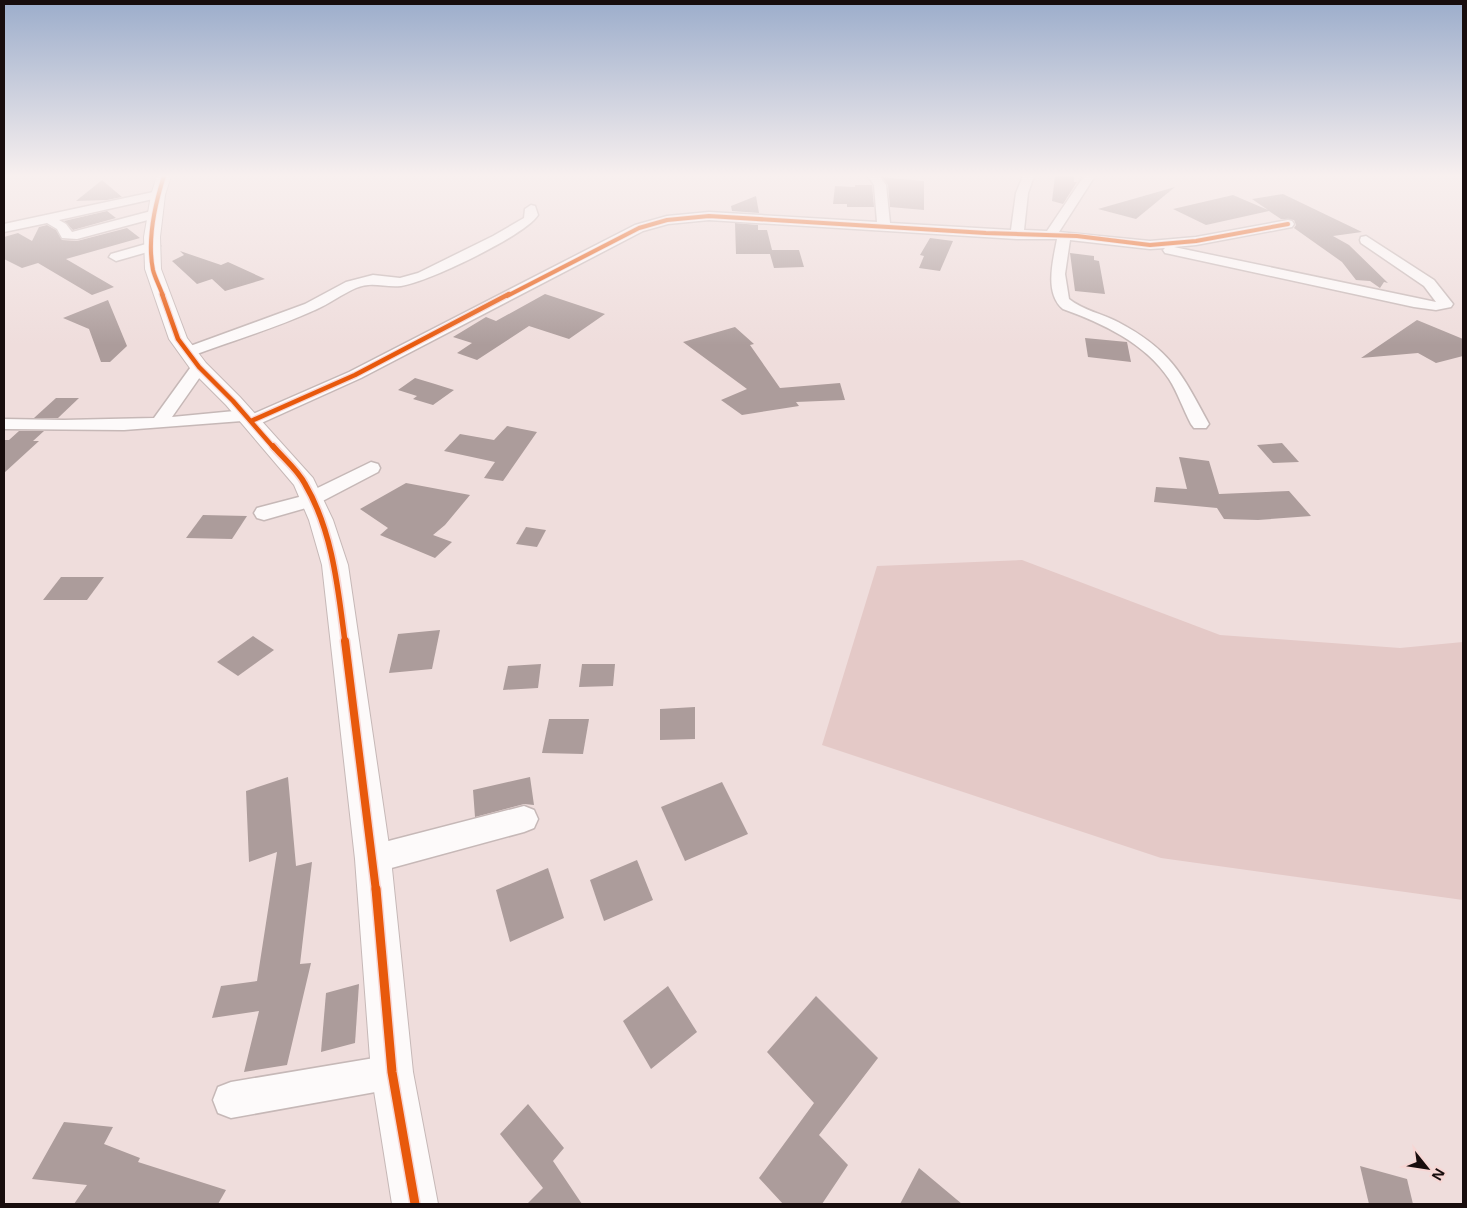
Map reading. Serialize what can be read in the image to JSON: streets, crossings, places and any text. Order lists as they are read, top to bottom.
{
  "north": "bottom right"
}
